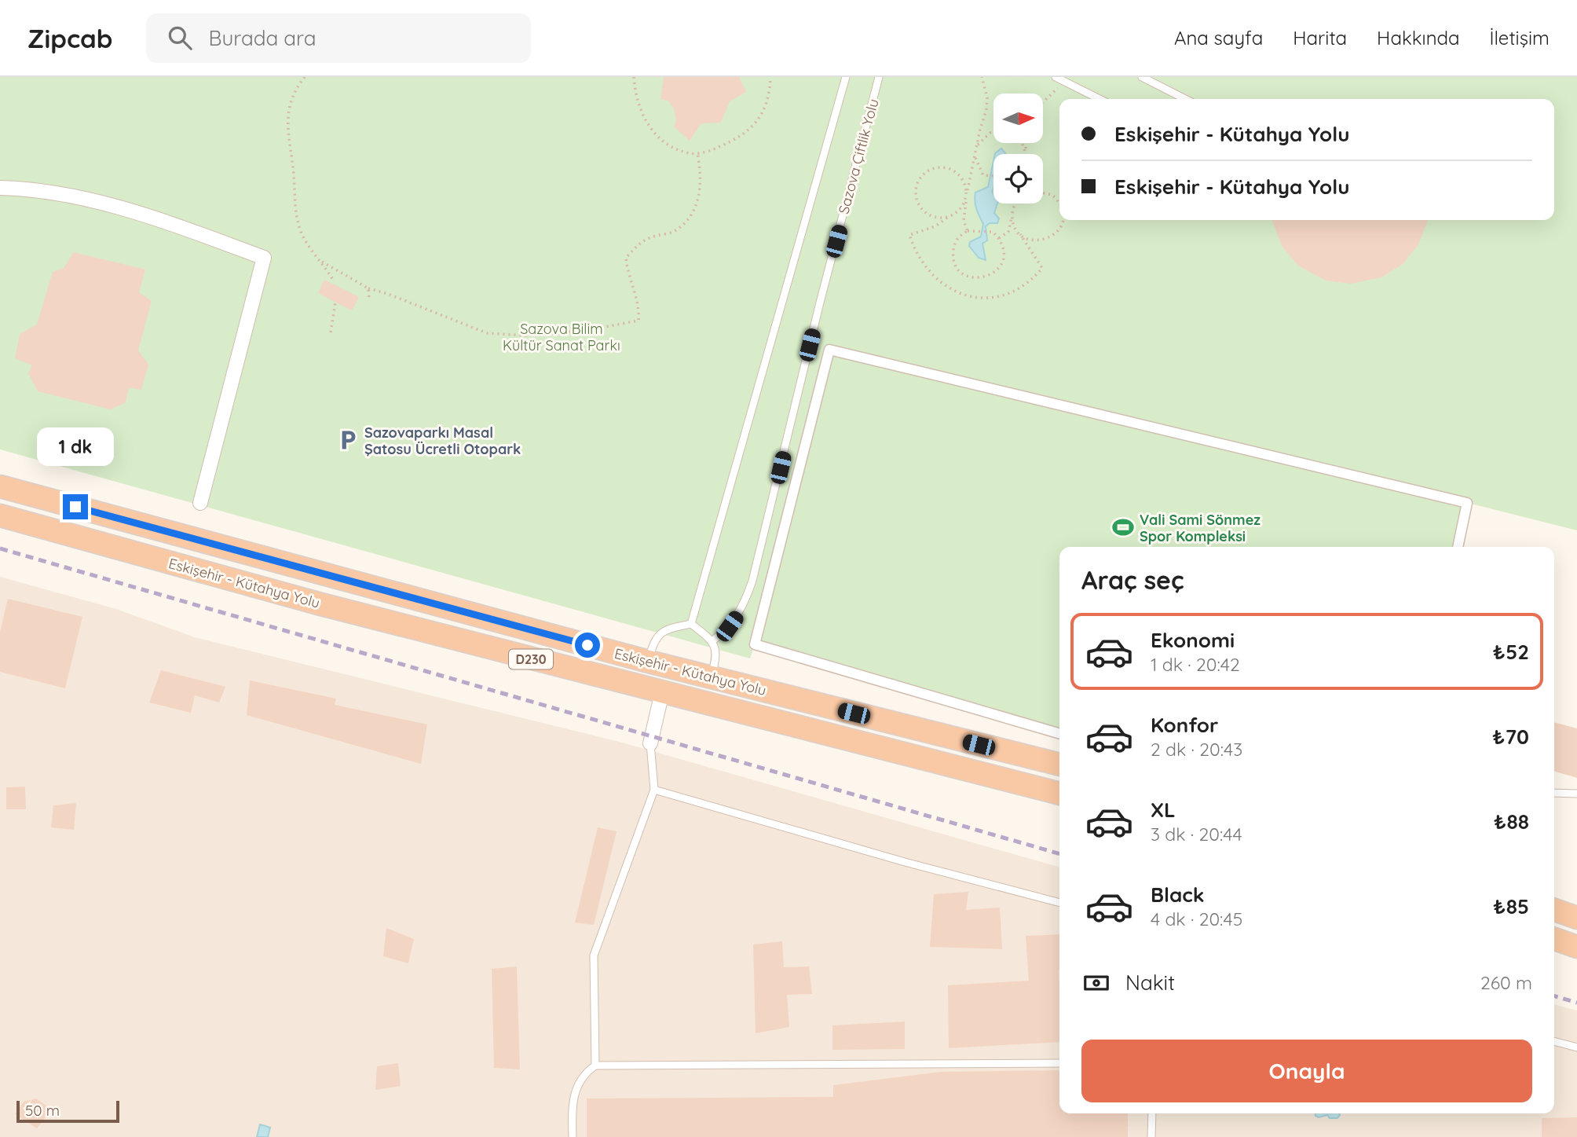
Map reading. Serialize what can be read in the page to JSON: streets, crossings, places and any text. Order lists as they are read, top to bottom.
{
  "streets": {
    "highway": ["Eskişehir - Kütahya Yolu", "D230"],
    "lane": ["Sazova Çiftlik Yolu"]
  },
  "parks": ["Sazova Bilim Kültür Sanat Parkı"],
  "places": {
    "parking": ["Sazovaparkı Masal Şatosu Ücretli Otopark"],
    "sports": ["Vali Sami Sönmez Spor Kompleksi"]
  },
  "scale_bar": "50 m",
  "north": "right",
  "page": {
    "header": "Zipcab",
    "search": "Burada ara",
    "nav": [
      "Ana sayfa",
      "Harita",
      "Hakkında",
      "İletişim"
    ],
    "banner": ["Eskişehir - Kütahya Yolu", "Eskişehir - Kütahya Yolu"],
    "bubble": "1 dk",
    "heading": "Araç seç",
    "list": [
      {
        "name": "Ekonomi",
        "note": "1 dk · 20:42",
        "value": "₺52"
      },
      {
        "name": "Konfor",
        "note": "2 dk · 20:43",
        "value": "₺70"
      },
      {
        "name": "XL",
        "note": "3 dk · 20:44",
        "value": "₺88"
      },
      {
        "name": "Black",
        "note": "4 dk · 20:45",
        "value": "₺85"
      }
    ],
    "pay": ["Nakit", "260 m"],
    "buttons": "Onayla",
    "scale": "50 m"
  }
}
